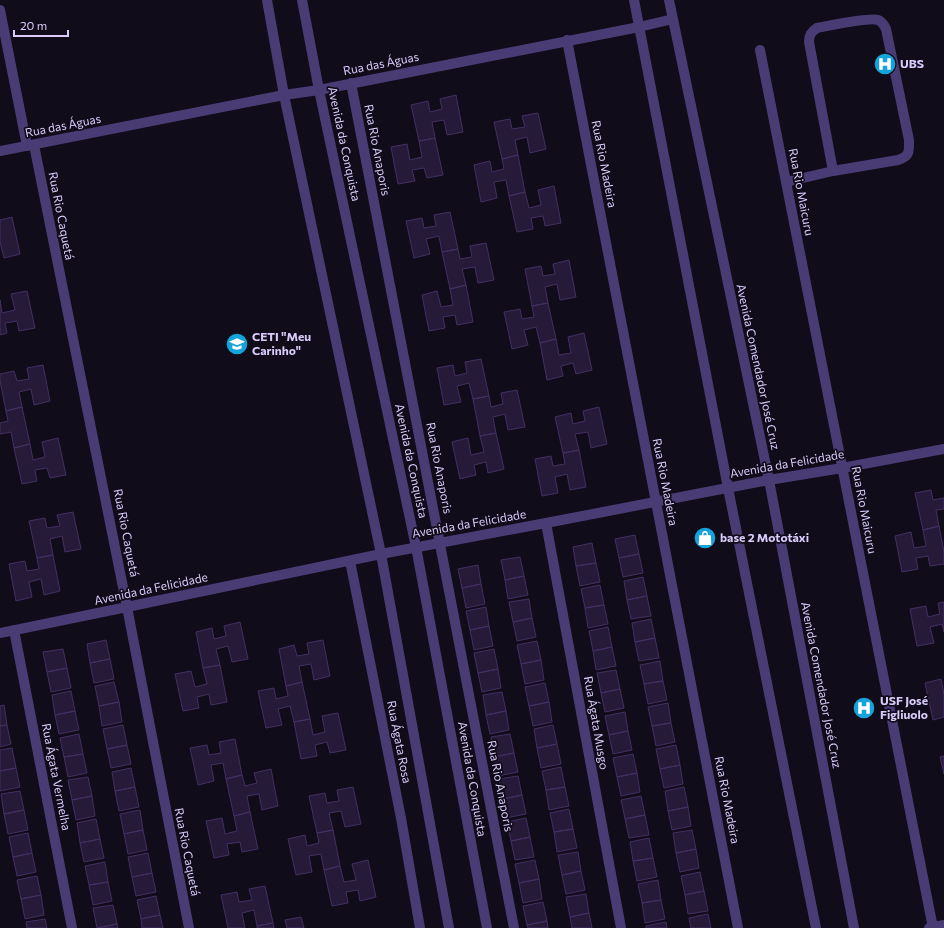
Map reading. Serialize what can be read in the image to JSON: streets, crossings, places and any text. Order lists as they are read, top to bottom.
{
  "streets": {
    "street": [
      "Rua das Águas",
      "Avenida da Conquista",
      "Rua Rio Anaporis",
      "Rua Rio Madeira",
      "Rua Rio Maicuru",
      "Rua Rio Caquetá",
      "Avenida Comendador José Cruz",
      "Avenida da Felicidade",
      "Rua Ágata Musgo",
      "Rua Ágata Rosa",
      "Rua Ágata Vermelha"
    ]
  },
  "crossings": [
    ["Rua das Águas", "Avenida da Conquista"],
    ["Rua das Águas", "Rua Rio Anaporis"],
    ["Rua das Águas", "Rua Rio Madeira"],
    ["Rua das Águas", "Rua Rio Caquetá"],
    ["Rua das Águas", "Avenida Comendador José Cruz"],
    ["Avenida da Conquista", "Avenida da Felicidade"],
    ["Rua Rio Anaporis", "Avenida da Felicidade"],
    ["Rua Rio Madeira", "Avenida da Felicidade"],
    ["Rua Rio Maicuru", "Avenida da Felicidade"],
    ["Rua Rio Caquetá", "Avenida da Felicidade"],
    ["Avenida Comendador José Cruz", "Avenida da Felicidade"],
    ["Avenida da Felicidade", "Rua Ágata Musgo"],
    ["Avenida da Felicidade", "Rua Ágata Rosa"],
    ["Avenida da Felicidade", "Rua Ágata Vermelha"]
  ],
  "places": {
    "hospital": ["UBS", "USF José Figliuolo"],
    "school or university": ["CETI \"Meu Carinho\""],
    "shop": ["base 2 Mototáxi"]
  },
  "scale_bar": "20 m"
}
